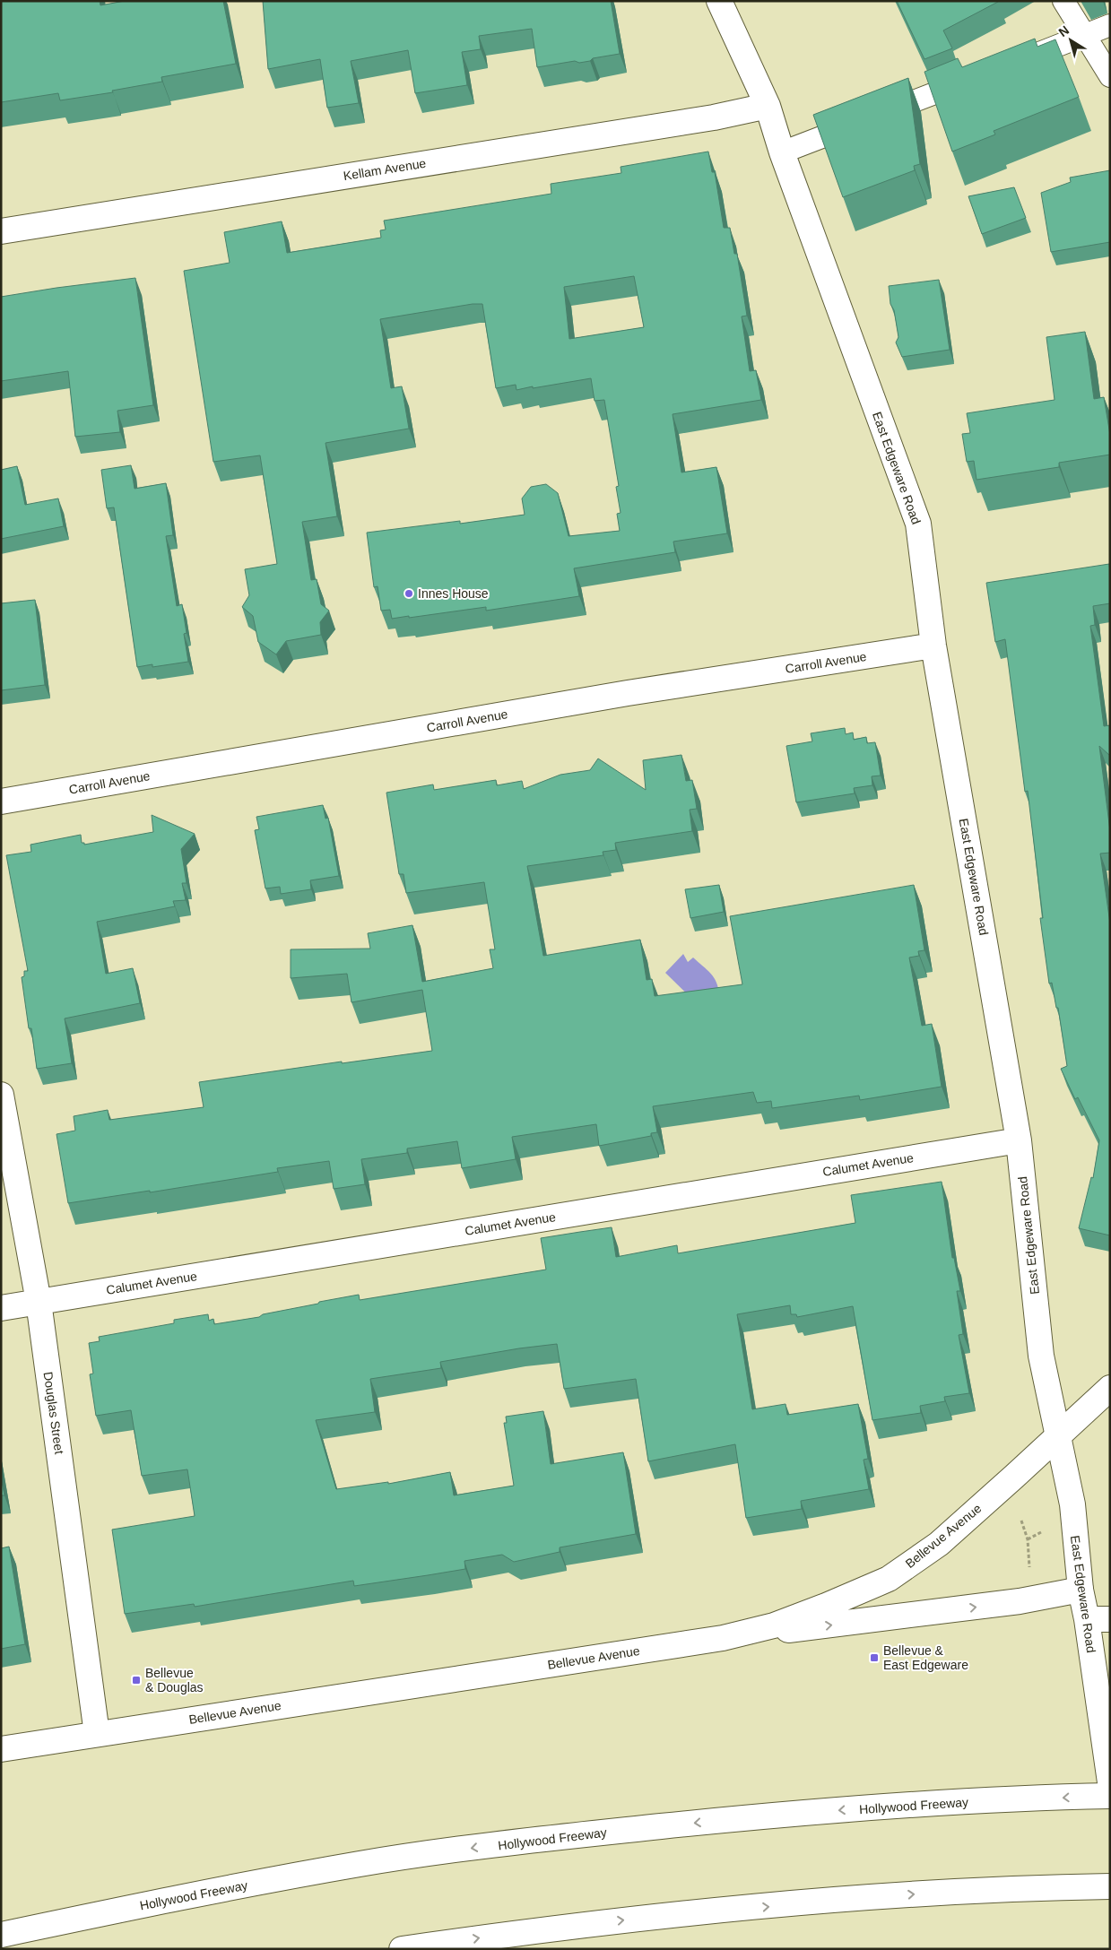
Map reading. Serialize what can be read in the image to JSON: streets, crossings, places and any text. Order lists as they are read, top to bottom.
{
  "streets": {
    "main road": [
      "Kellam Avenue",
      "East Edgeware Road",
      "Carroll Avenue",
      "Calumet Avenue",
      "Douglas Street",
      "Bellevue Avenue",
      "Hollywood Freeway"
    ]
  },
  "crossings": [
    ["Kellam Avenue", "East Edgeware Road"],
    ["East Edgeware Road", "Carroll Avenue"],
    ["East Edgeware Road", "Calumet Avenue"],
    ["East Edgeware Road", "Bellevue Avenue"],
    ["Calumet Avenue", "Douglas Street"],
    ["Douglas Street", "Bellevue Avenue"]
  ],
  "places": {
    "other": ["Innes House"],
    "transit": ["Bellevue & East Edgeware", "Bellevue & Douglas"]
  },
  "north": "top left"
}
